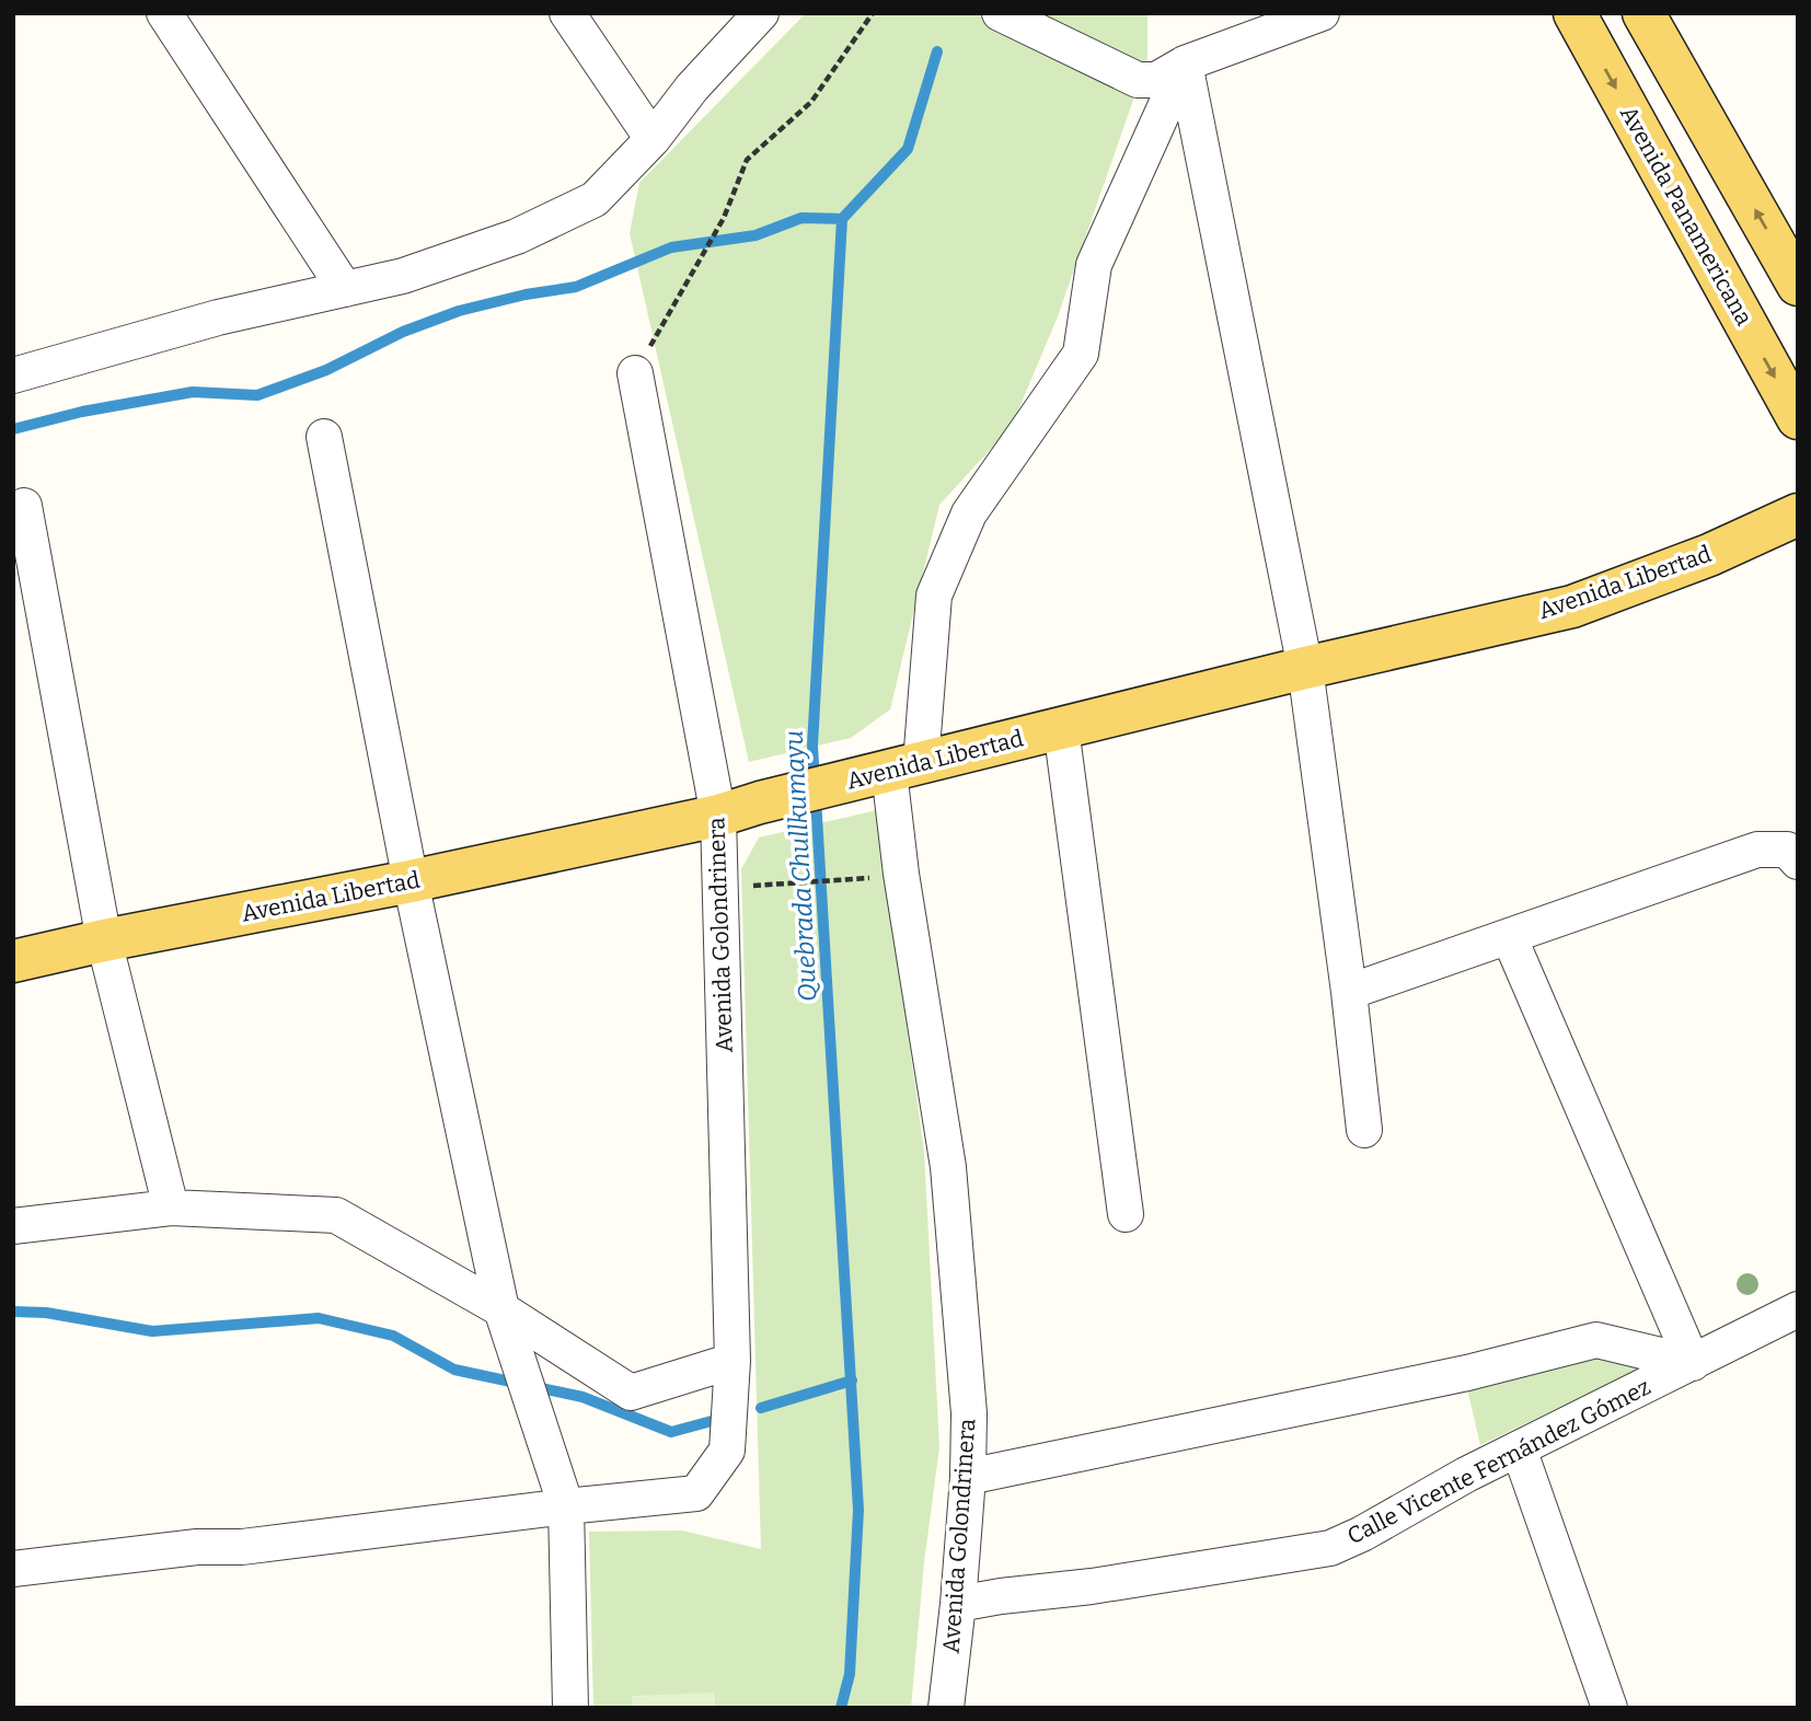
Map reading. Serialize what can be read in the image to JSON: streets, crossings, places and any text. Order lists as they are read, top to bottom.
{
  "streets": {
    "main road": ["Avenida Panamericana", "Avenida Libertad"],
    "street": ["Avenida Golondrinera", "Calle Vicente Fernández Gómez"]
  },
  "crossings": [
    ["Avenida Libertad", "Avenida Golondrinera"],
    ["Avenida Golondrinera", "Calle Vicente Fernández Gómez"]
  ],
  "water": ["Quebrada Chullkumayu"]
}
